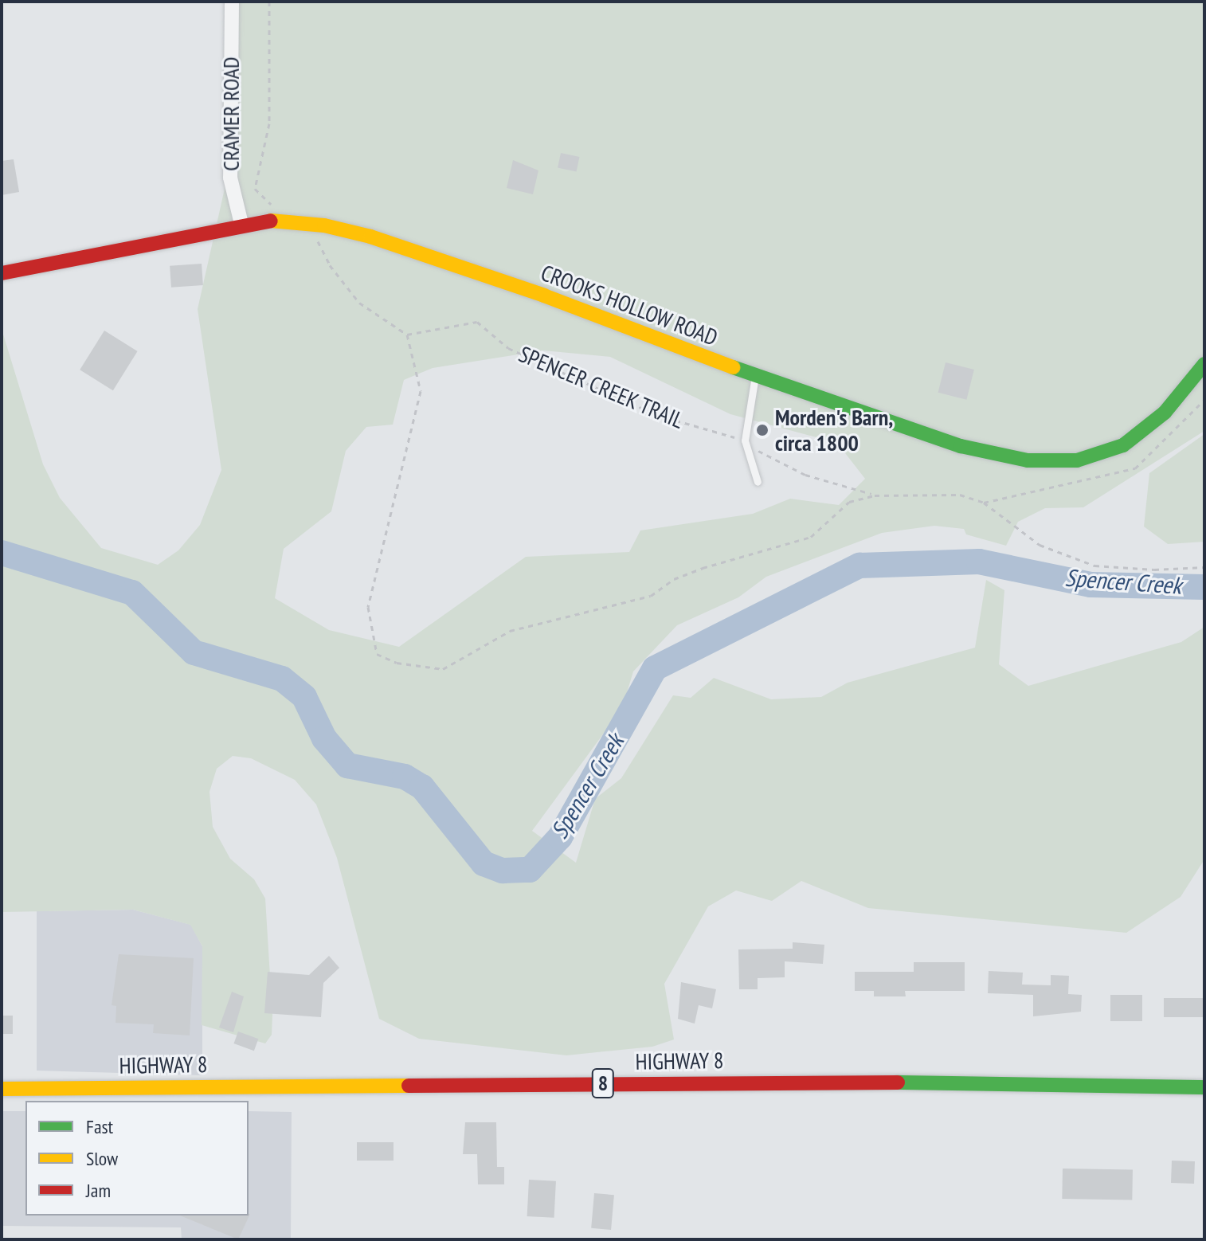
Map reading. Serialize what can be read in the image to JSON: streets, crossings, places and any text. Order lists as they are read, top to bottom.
{
  "streets": {
    "street": [
      "CRAMER ROAD",
      "CROOKS HOLLOW ROAD",
      "HIGHWAY 8",
      "8"
    ],
    "path": ["SPENCER CREEK TRAIL"]
  },
  "crossings": [
    ["CRAMER ROAD", "CROOKS HOLLOW ROAD"]
  ],
  "water": ["Spencer Creek"],
  "places": ["Morden's Barn, circa 1800"],
  "legend": ["Fast", "Slow", "Jam"]
}
